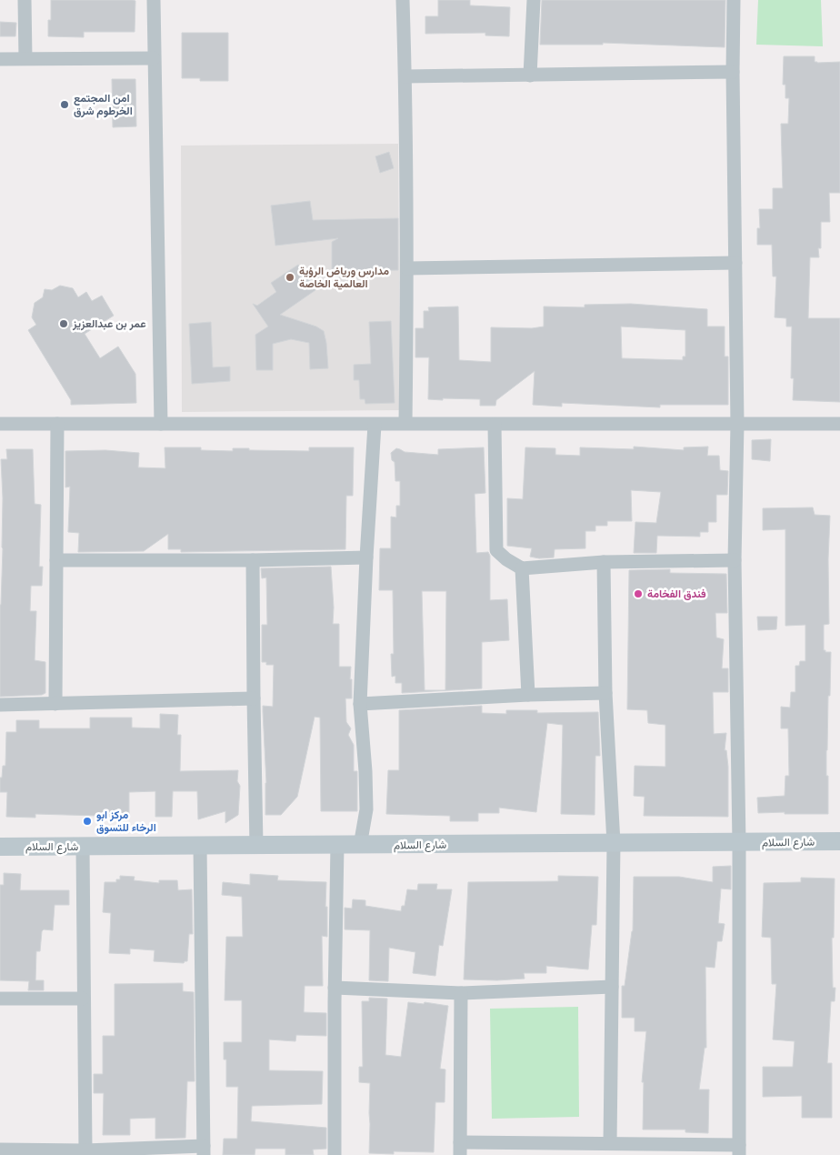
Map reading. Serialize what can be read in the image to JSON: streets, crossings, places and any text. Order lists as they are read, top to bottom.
{
  "streets": {
    "street": ["شارع السلام"]
  },
  "places": [
    "امن المجتمع الخرطوم شرق",
    "مدارس ورياض الرؤية العالمية الخاصة",
    "عمر بن عبدالعزيز",
    "فندق الفخامة",
    "مركز ابو الرخاء للتسوق"
  ]
}
